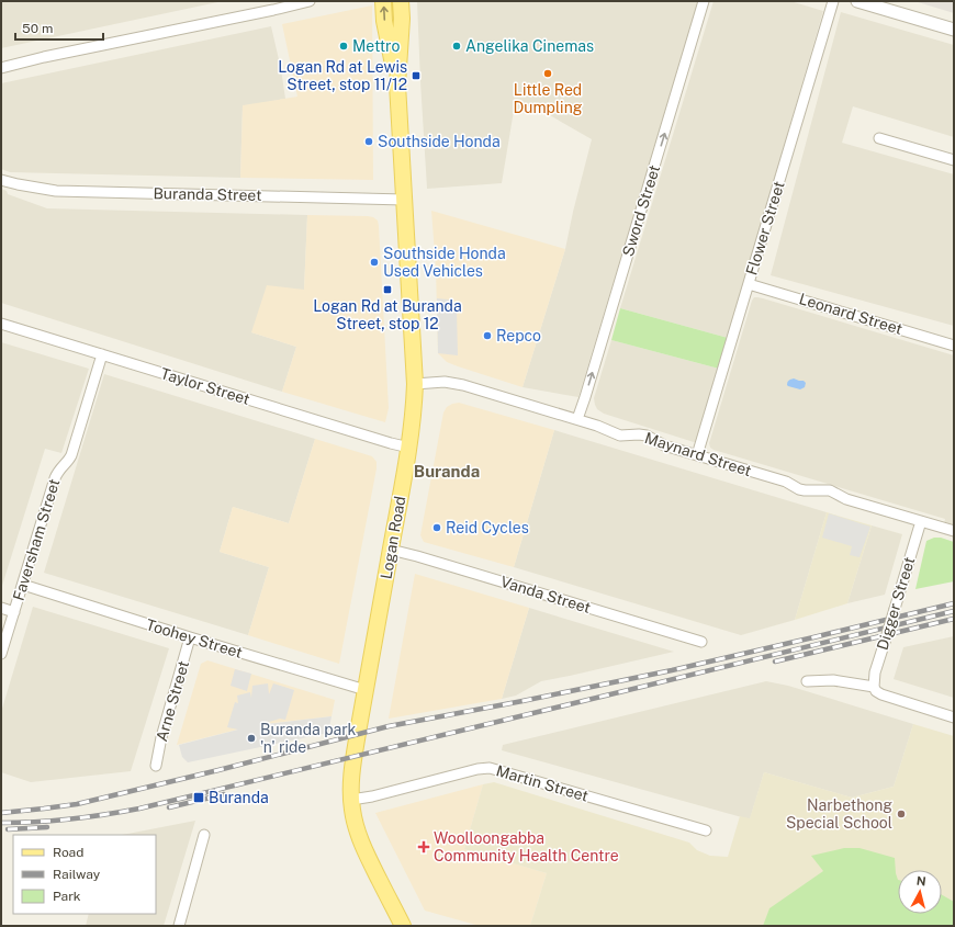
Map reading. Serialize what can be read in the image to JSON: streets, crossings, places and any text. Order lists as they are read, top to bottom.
{
  "streets": {
    "main road": ["Logan Road"],
    "street": [
      "Buranda Street",
      "Sword Street",
      "Flower Street",
      "Leonard Street",
      "Taylor Street",
      "Maynard Street",
      "Faversham Street",
      "Vanda Street",
      "Digger Street",
      "Toohey Street",
      "Arne Street",
      "Martin Street"
    ]
  },
  "crossings": [
    ["Buranda Street", "Logan Road"],
    ["Sword Street", "Maynard Street"],
    ["Flower Street", "Leonard Street"],
    ["Flower Street", "Maynard Street"],
    ["Taylor Street", "Logan Road"],
    ["Taylor Street", "Faversham Street"],
    ["Maynard Street", "Logan Road"],
    ["Maynard Street", "Digger Street"],
    ["Logan Road", "Vanda Street"],
    ["Logan Road", "Toohey Street"],
    ["Logan Road", "Martin Street"],
    ["Faversham Street", "Toohey Street"],
    ["Toohey Street", "Arne Street"]
  ],
  "one_way": ["Sword Street"],
  "districts": ["Buranda"],
  "places": {
    "other": [
      "Mettro",
      "Angelika Cinemas",
      "Little Red Dumpling",
      "Southside Honda",
      "Southside Honda Used Vehicles",
      "Repco",
      "Reid Cycles",
      "Buranda park 'n' ride",
      "Narbethong Special School"
    ],
    "transit": ["Logan Rd at Lewis Street, stop 11/12", "Logan Rd at Buranda Street, stop 12", "Buranda"],
    "health": ["Woolloongabba Community Health Centre"]
  },
  "legend": ["Road", "Railway", "Park"],
  "scale_bar": "50 m",
  "north": "top"
}
